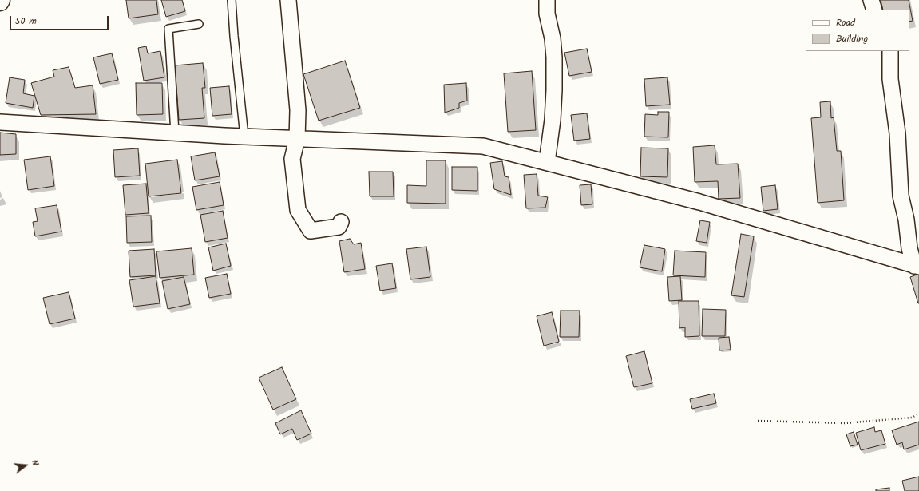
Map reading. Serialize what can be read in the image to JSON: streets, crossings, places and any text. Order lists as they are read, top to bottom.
{
  "legend": ["Road", "Building"],
  "scale_bar": "50 m",
  "north": "right"
}
